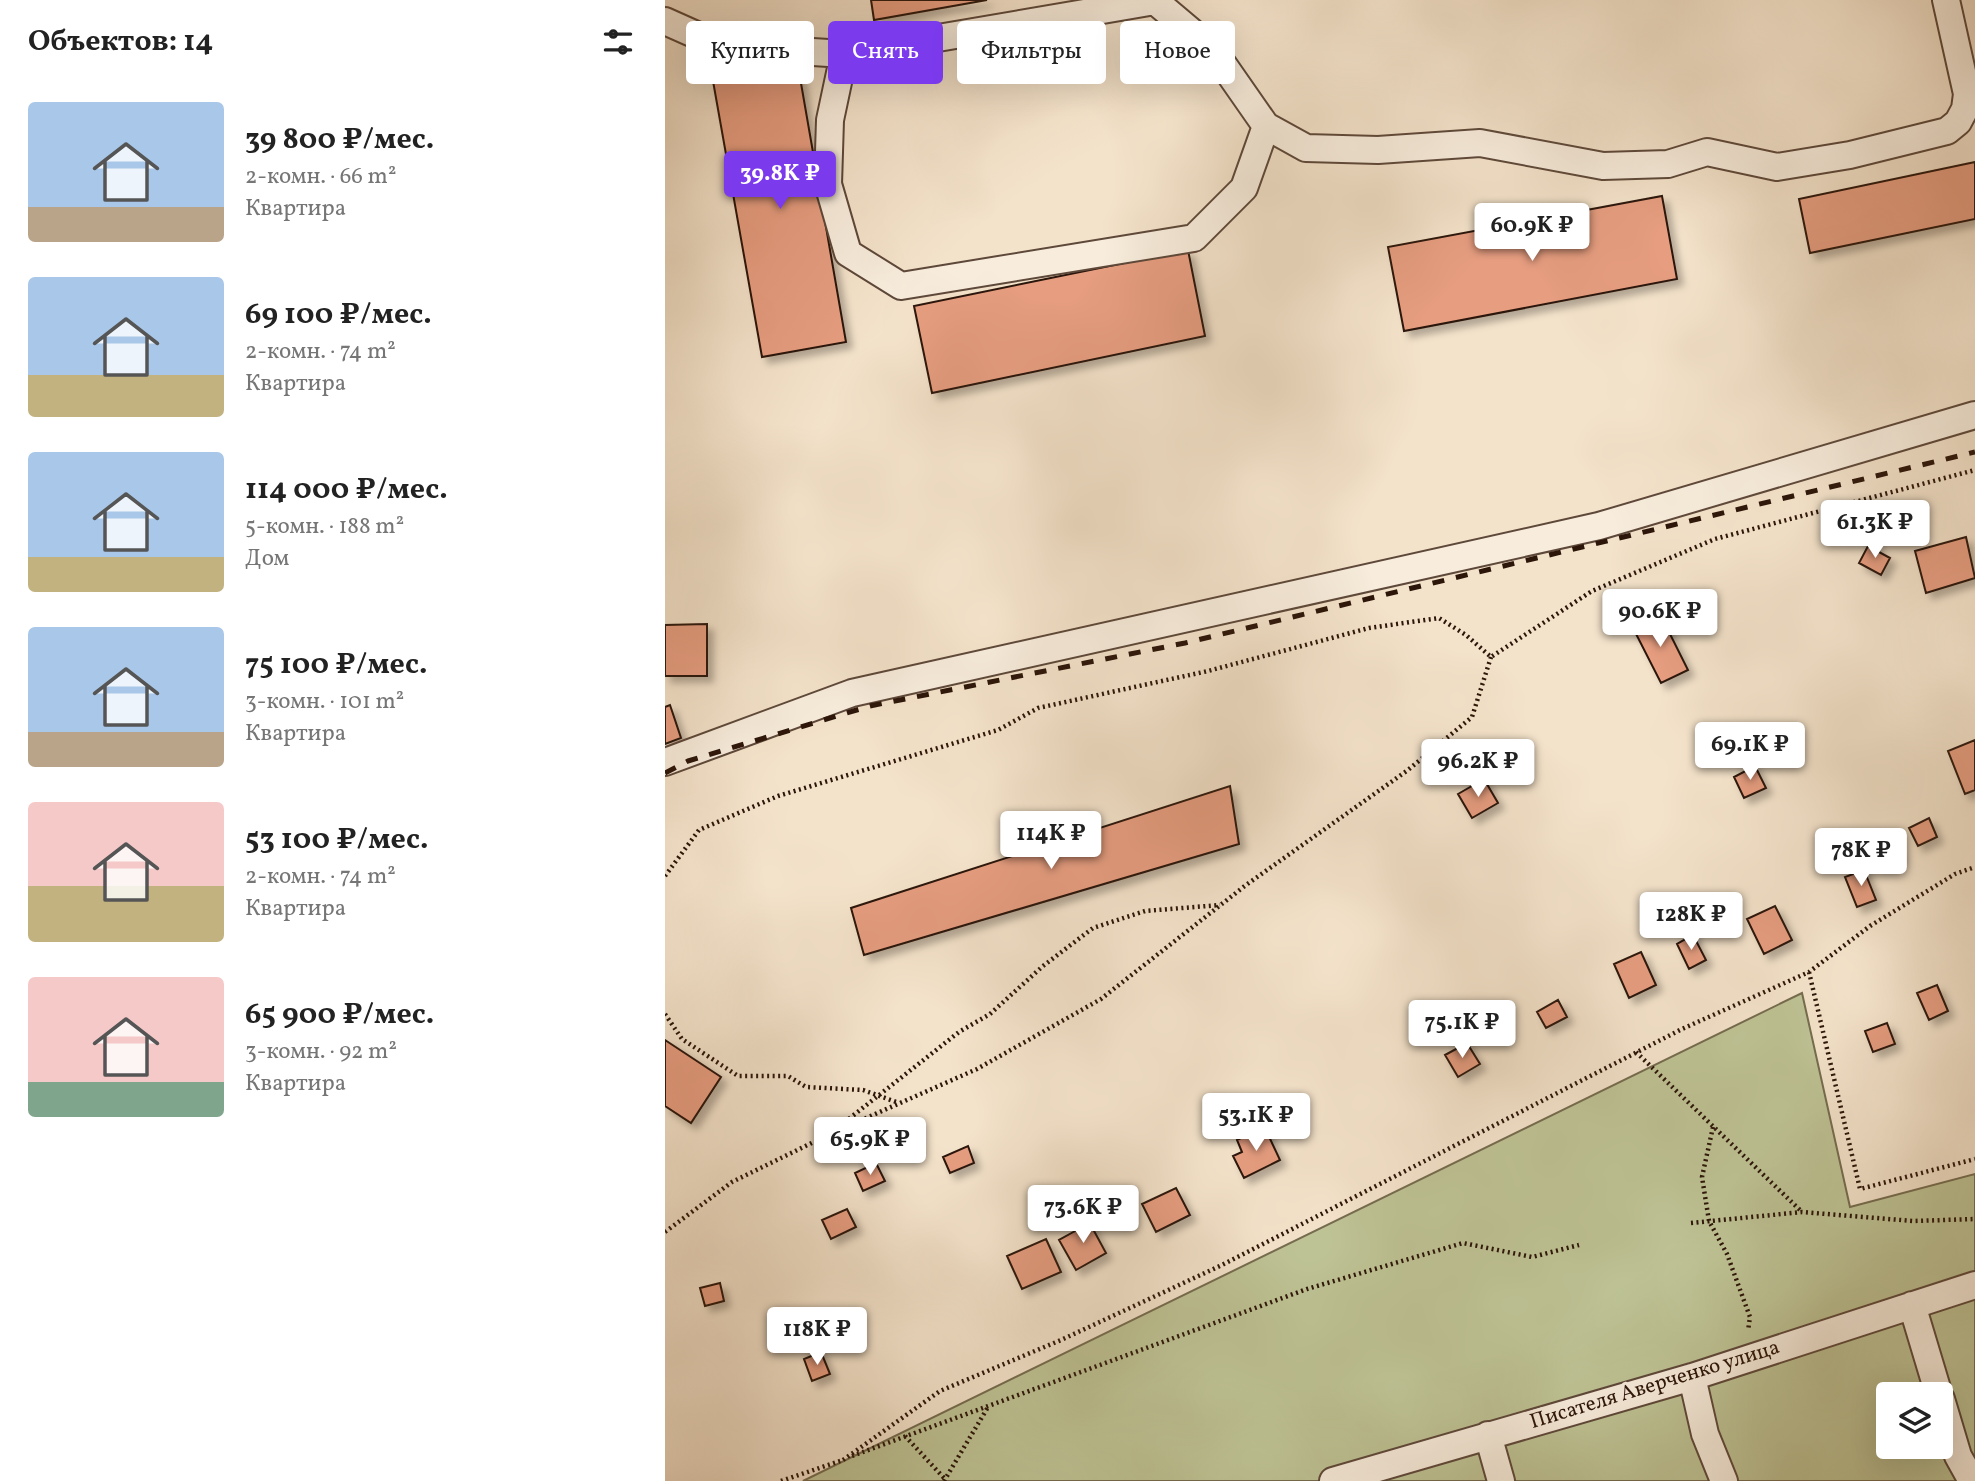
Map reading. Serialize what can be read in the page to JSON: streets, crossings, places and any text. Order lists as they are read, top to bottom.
{
  "streets": {
    "street": ["Писателя Аверченко улица"]
  },
  "page": {
    "heading": "Объектов: 14",
    "chip": [
      "Купить",
      "Снять",
      "Фильтры",
      "Новое"
    ],
    "list": [
      {
        "name": "39 800 ₽/мес.",
        "note": "2-комн. · 66 m² · Квартира"
      },
      {
        "name": "69 100 ₽/мес.",
        "note": "2-комн. · 74 m² · Квартира"
      },
      {
        "name": "114 000 ₽/мес.",
        "note": "5-комн. · 188 m² · Дом"
      },
      {
        "name": "75 100 ₽/мес.",
        "note": "3-комн. · 101 m² · Квартира"
      },
      {
        "name": "53 100 ₽/мес.",
        "note": "2-комн. · 74 m² · Квартира"
      },
      {
        "name": "65 900 ₽/мес.",
        "note": "3-комн. · 92 m² · Квартира"
      }
    ],
    "price": [
      "39.8K ₽",
      "60.9K ₽",
      "61.3K ₽",
      "90.6K ₽",
      "69.1K ₽",
      "96.2K ₽",
      "114K ₽",
      "78K ₽",
      "128K ₽",
      "75.1K ₽",
      "53.1K ₽",
      "65.9K ₽",
      "73.6K ₽",
      "118K ₽"
    ]
  }
}
